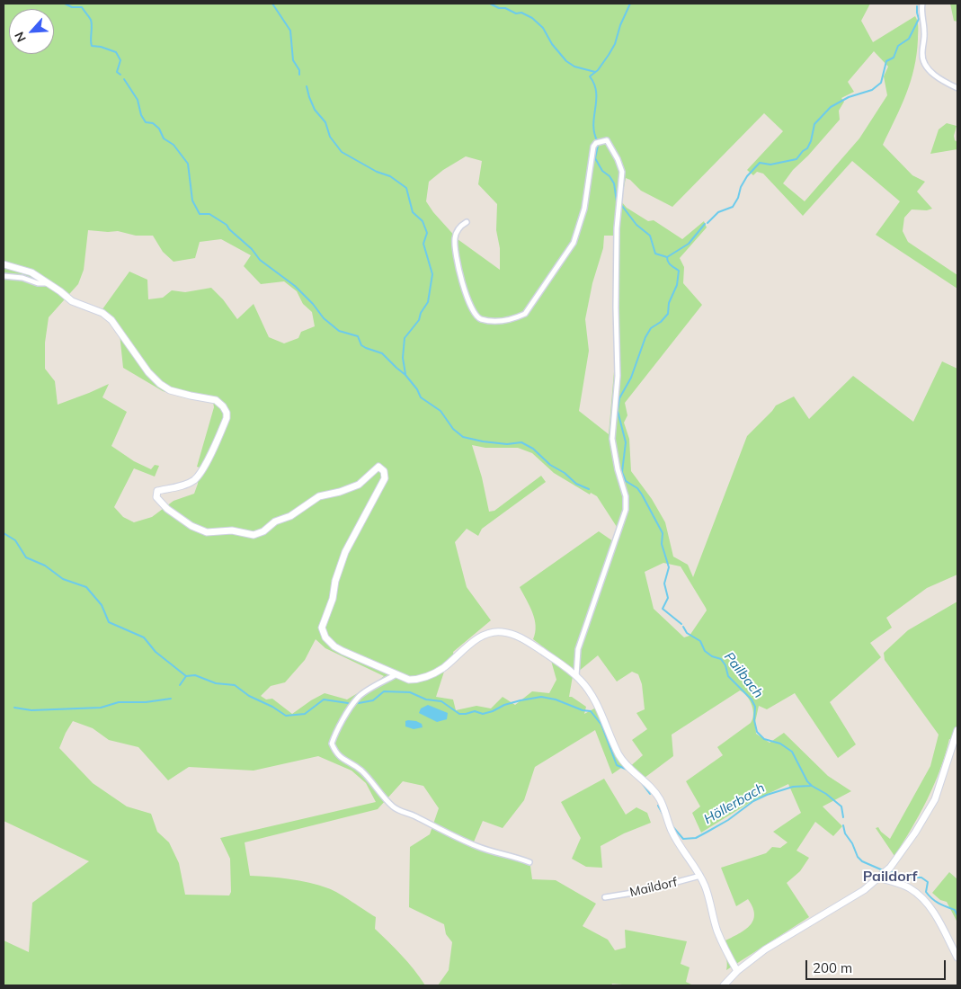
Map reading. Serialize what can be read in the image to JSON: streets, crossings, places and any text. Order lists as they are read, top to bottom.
{
  "streets": {
    "street": ["Maildorf"]
  },
  "districts": ["Paildorf"],
  "water": ["Pailbach", "Höllerbach"],
  "scale_bar": "200 m",
  "north": "bottom left"
}
